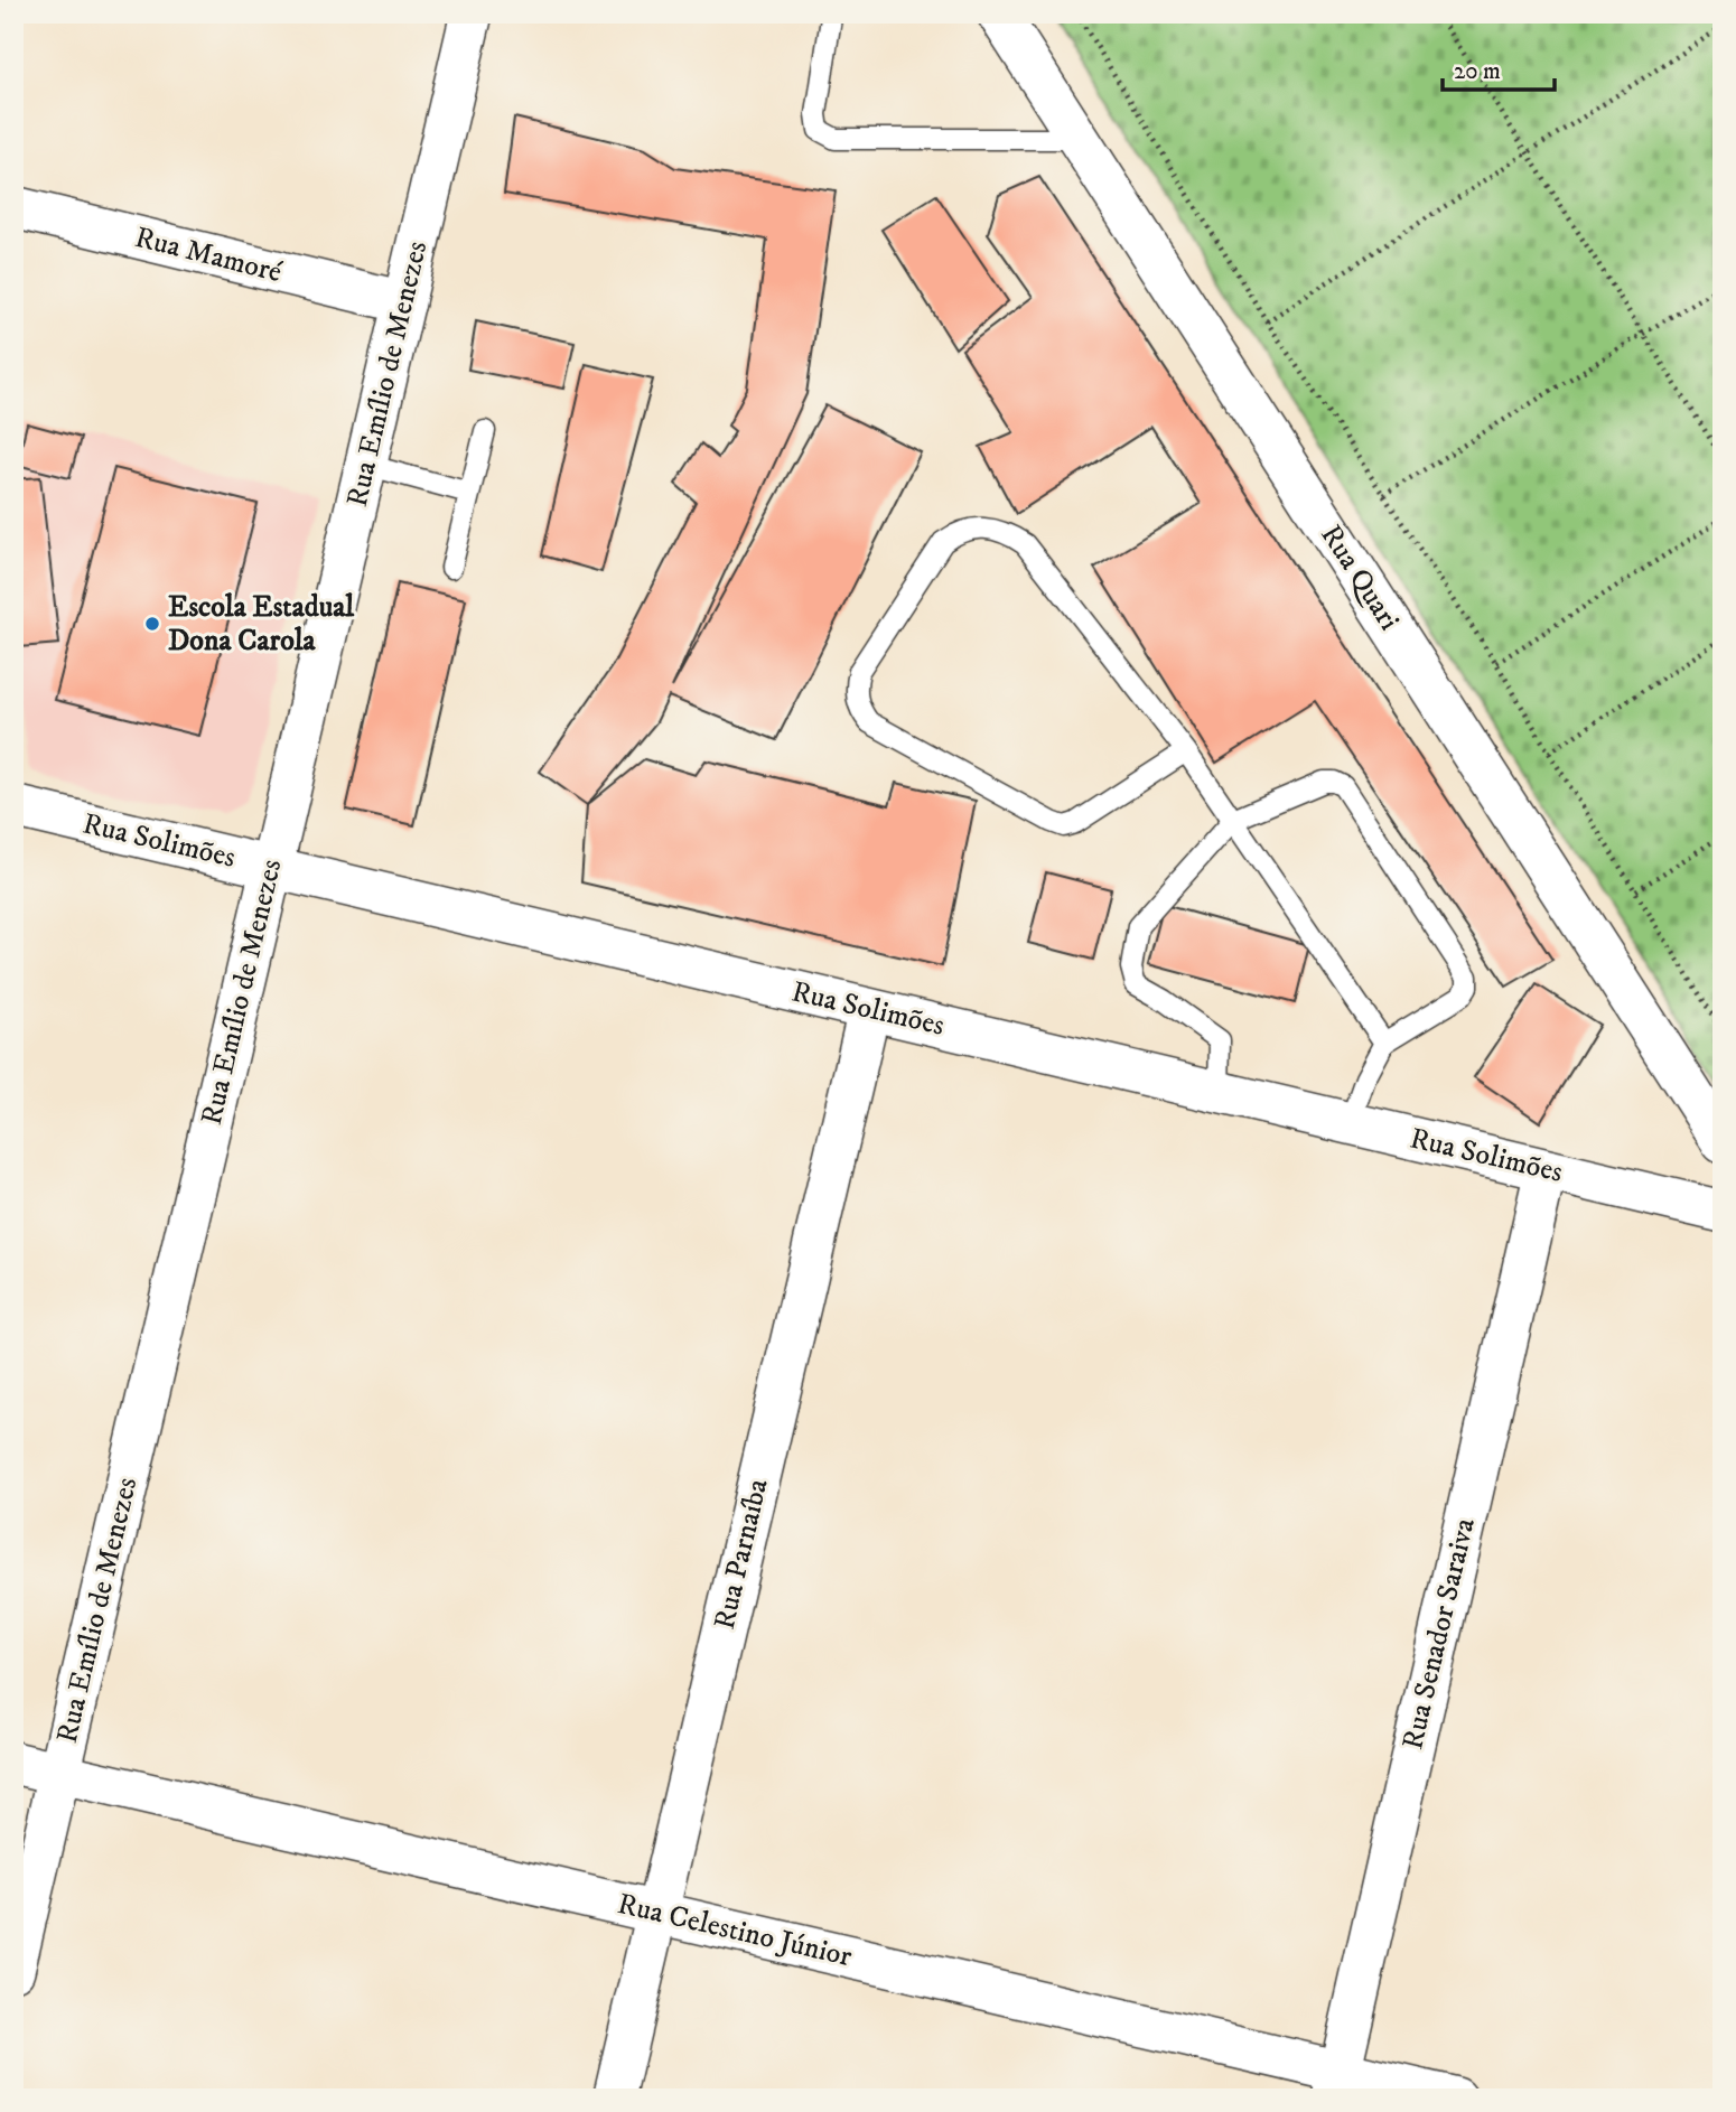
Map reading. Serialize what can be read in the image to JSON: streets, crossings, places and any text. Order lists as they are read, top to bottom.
{
  "streets": {
    "street": [
      "Rua Mamoré",
      "Rua Emílio de Menezes",
      "Rua Quari",
      "Rua Solimões",
      "Rua Parnaíba",
      "Rua Senador Saraiva",
      "Rua Celestino Júnior"
    ]
  },
  "crossings": [
    ["Rua Mamoré", "Rua Emílio de Menezes"],
    ["Rua Emílio de Menezes", "Rua Solimões"],
    ["Rua Emílio de Menezes", "Rua Celestino Júnior"],
    ["Rua Solimões", "Rua Parnaíba"],
    ["Rua Solimões", "Rua Senador Saraiva"],
    ["Rua Parnaíba", "Rua Celestino Júnior"],
    ["Rua Senador Saraiva", "Rua Celestino Júnior"]
  ],
  "places": ["Escola Estadual Dona Carola"],
  "scale_bar": "20 m"
}
